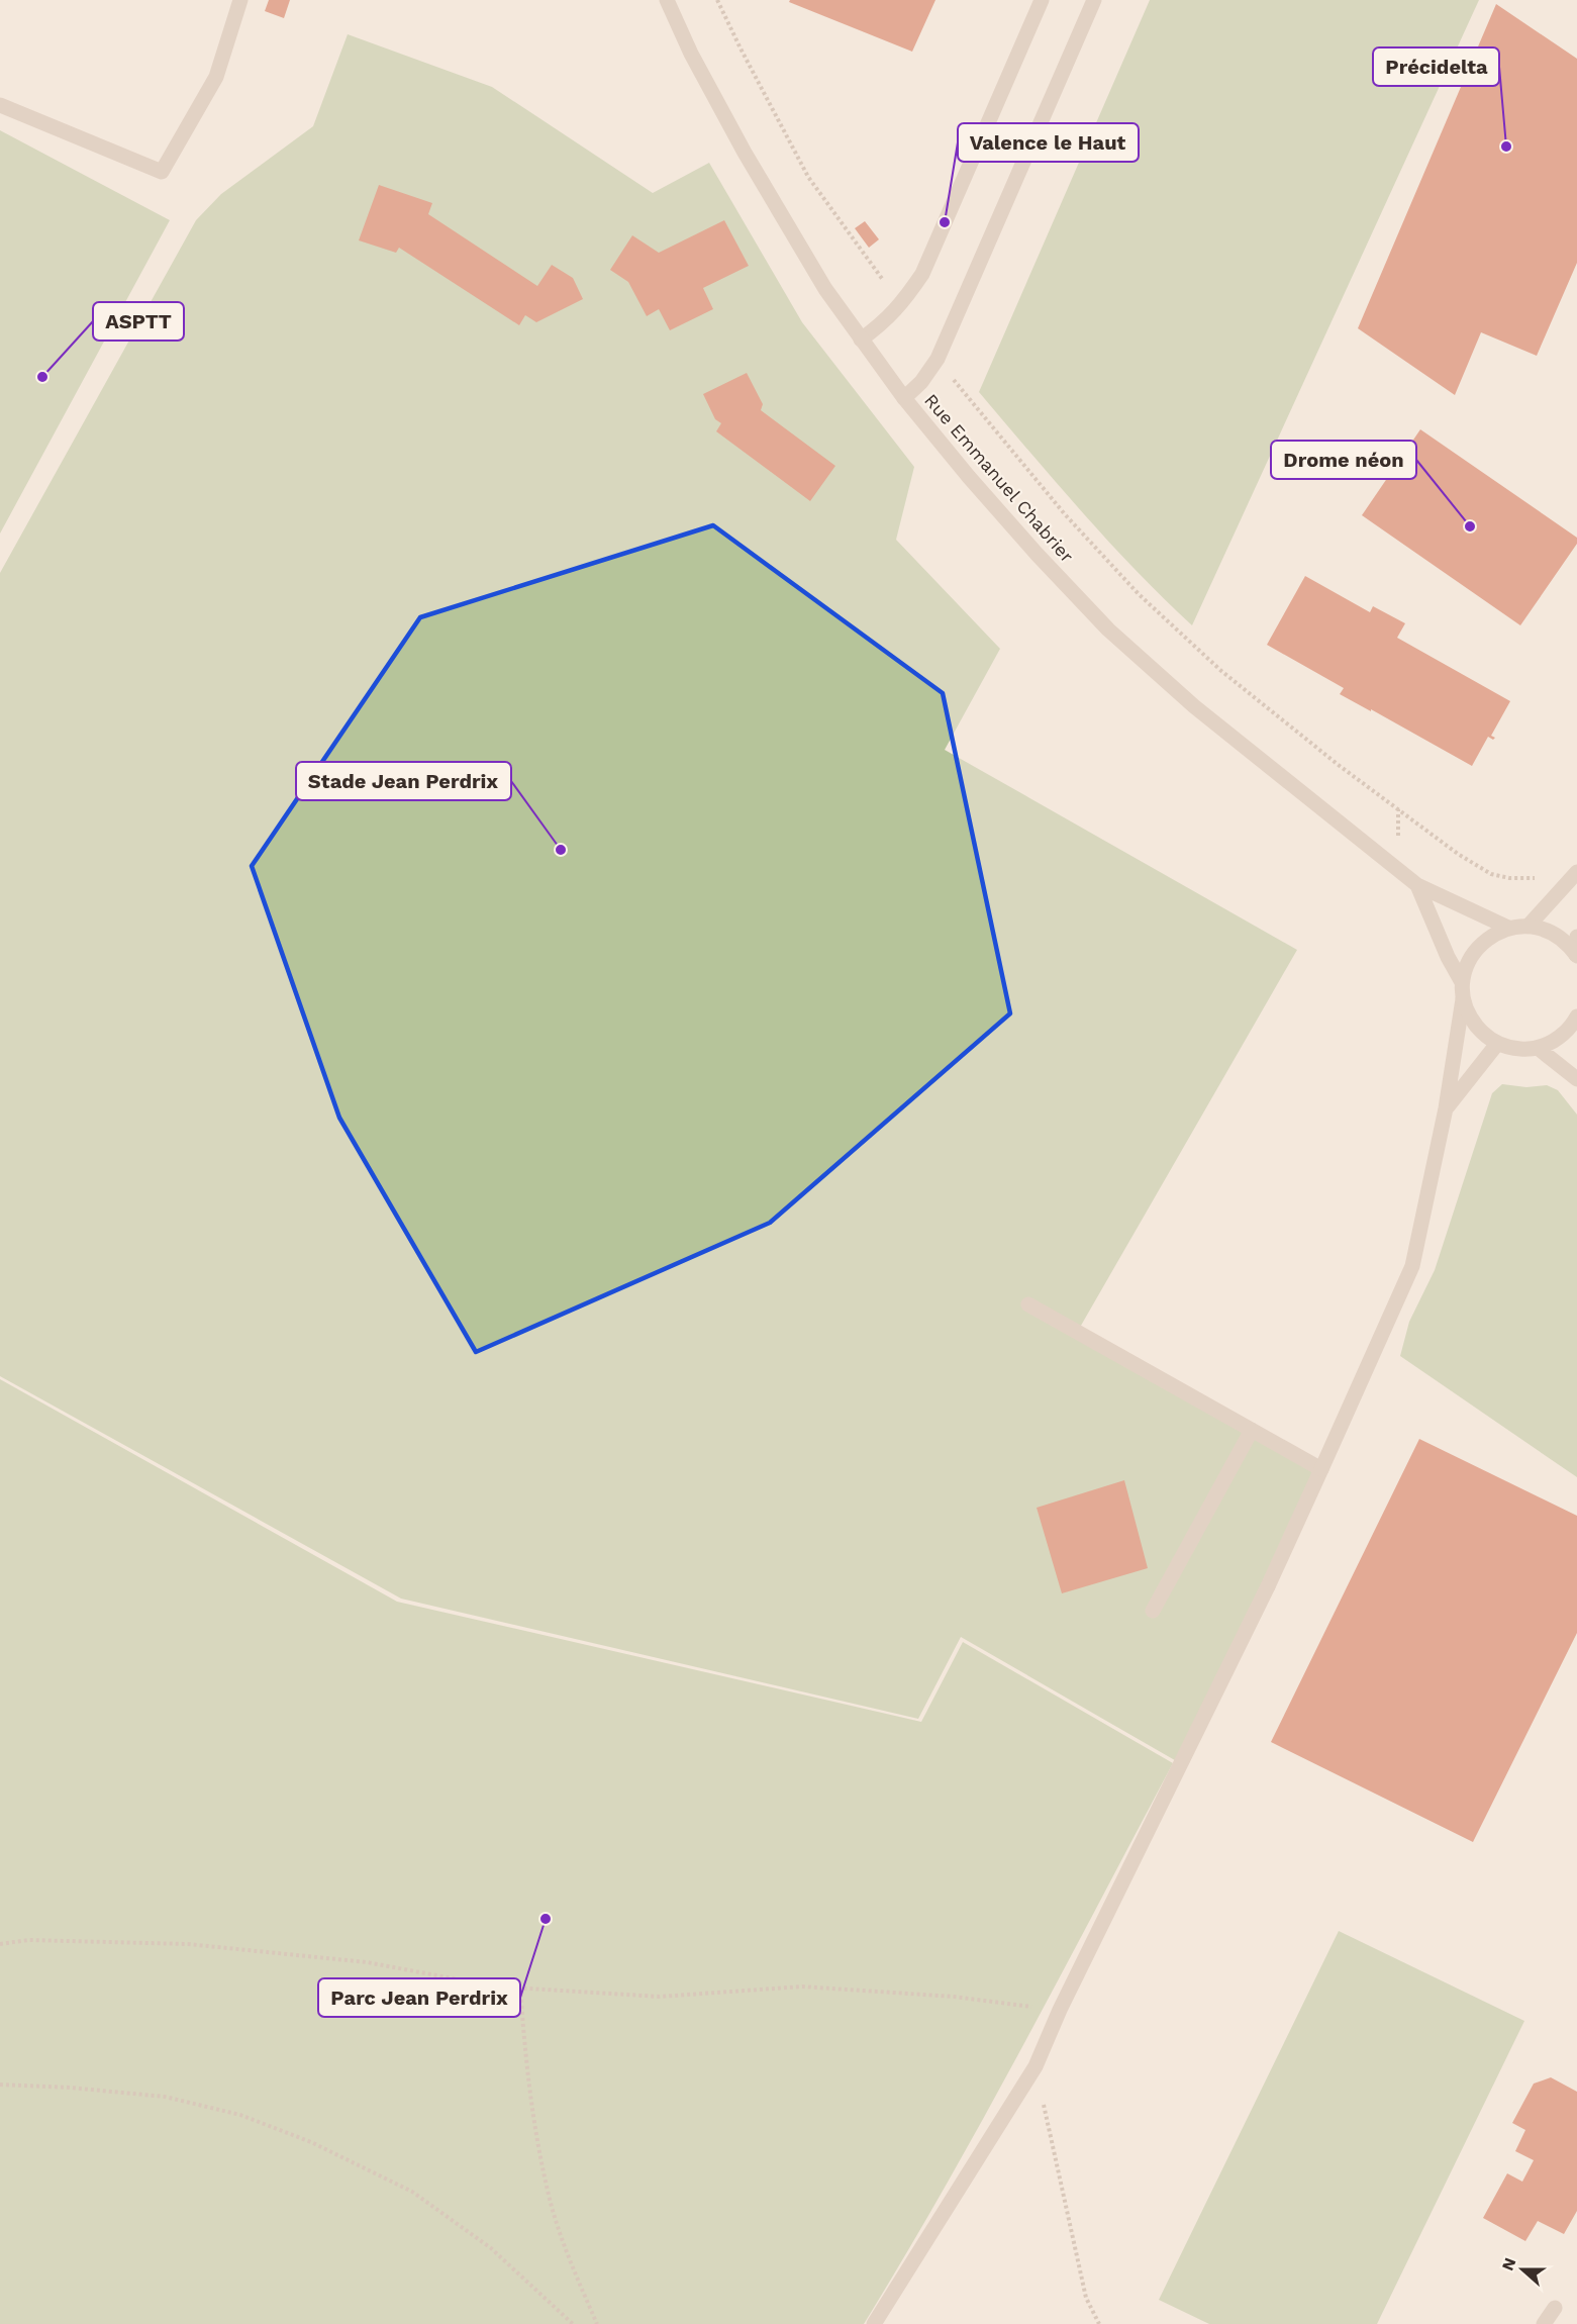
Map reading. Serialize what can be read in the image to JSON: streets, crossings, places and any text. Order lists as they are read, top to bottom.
{
  "streets": {
    "street": ["Rue Emmanuel Chabrier"]
  },
  "places": [
    "Précidelta",
    "Valence le Haut",
    "ASPTT",
    "Drome néon",
    "Stade Jean Perdrix",
    "Parc Jean Perdrix"
  ],
  "north": "left"
}
